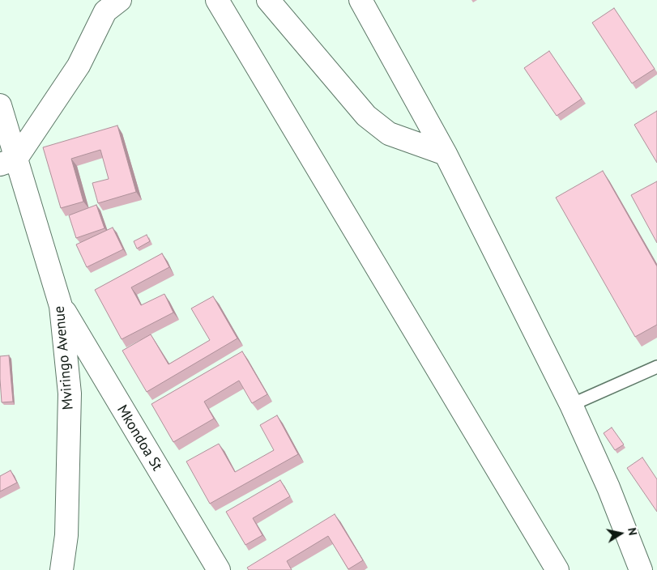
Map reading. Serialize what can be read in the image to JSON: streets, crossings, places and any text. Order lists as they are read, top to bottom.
{
  "streets": {
    "main road": ["Mviringo Avenue", "Mkondoa St"]
  },
  "crossings": [
    ["Mviringo Avenue", "Mkondoa St"]
  ],
  "north": "right"
}
